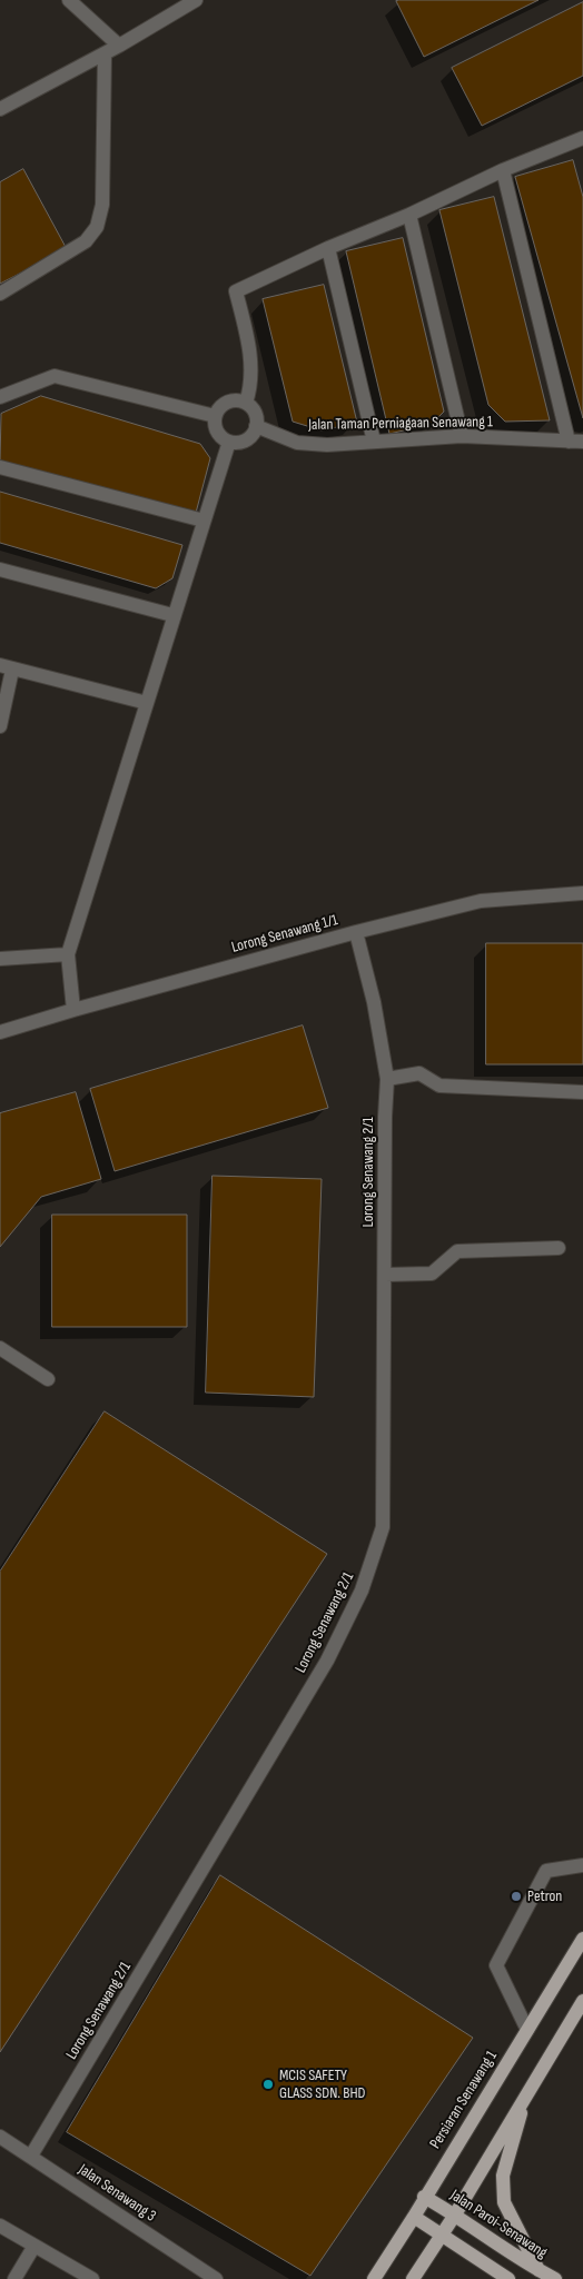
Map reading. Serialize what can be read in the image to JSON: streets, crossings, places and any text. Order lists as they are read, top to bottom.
{
  "streets": {
    "main road": ["Persiaran Senawang 1", "Jalan Paroi-Senawang"],
    "street": [
      "Jalan Taman Perniagaan Senawang 1",
      "Lorong Senawang 1/1",
      "Lorong Senawang 2/1",
      "Jalan Senawang 3"
    ]
  },
  "crossings": [
    ["Lorong Senawang 1/1", "Lorong Senawang 2/1"],
    ["Lorong Senawang 2/1", "Jalan Senawang 3"],
    ["Persiaran Senawang 1", "Jalan Paroi-Senawang"]
  ],
  "places": ["Petron", "MCIS SAFETY GLASS SDN. BHD"]
}
